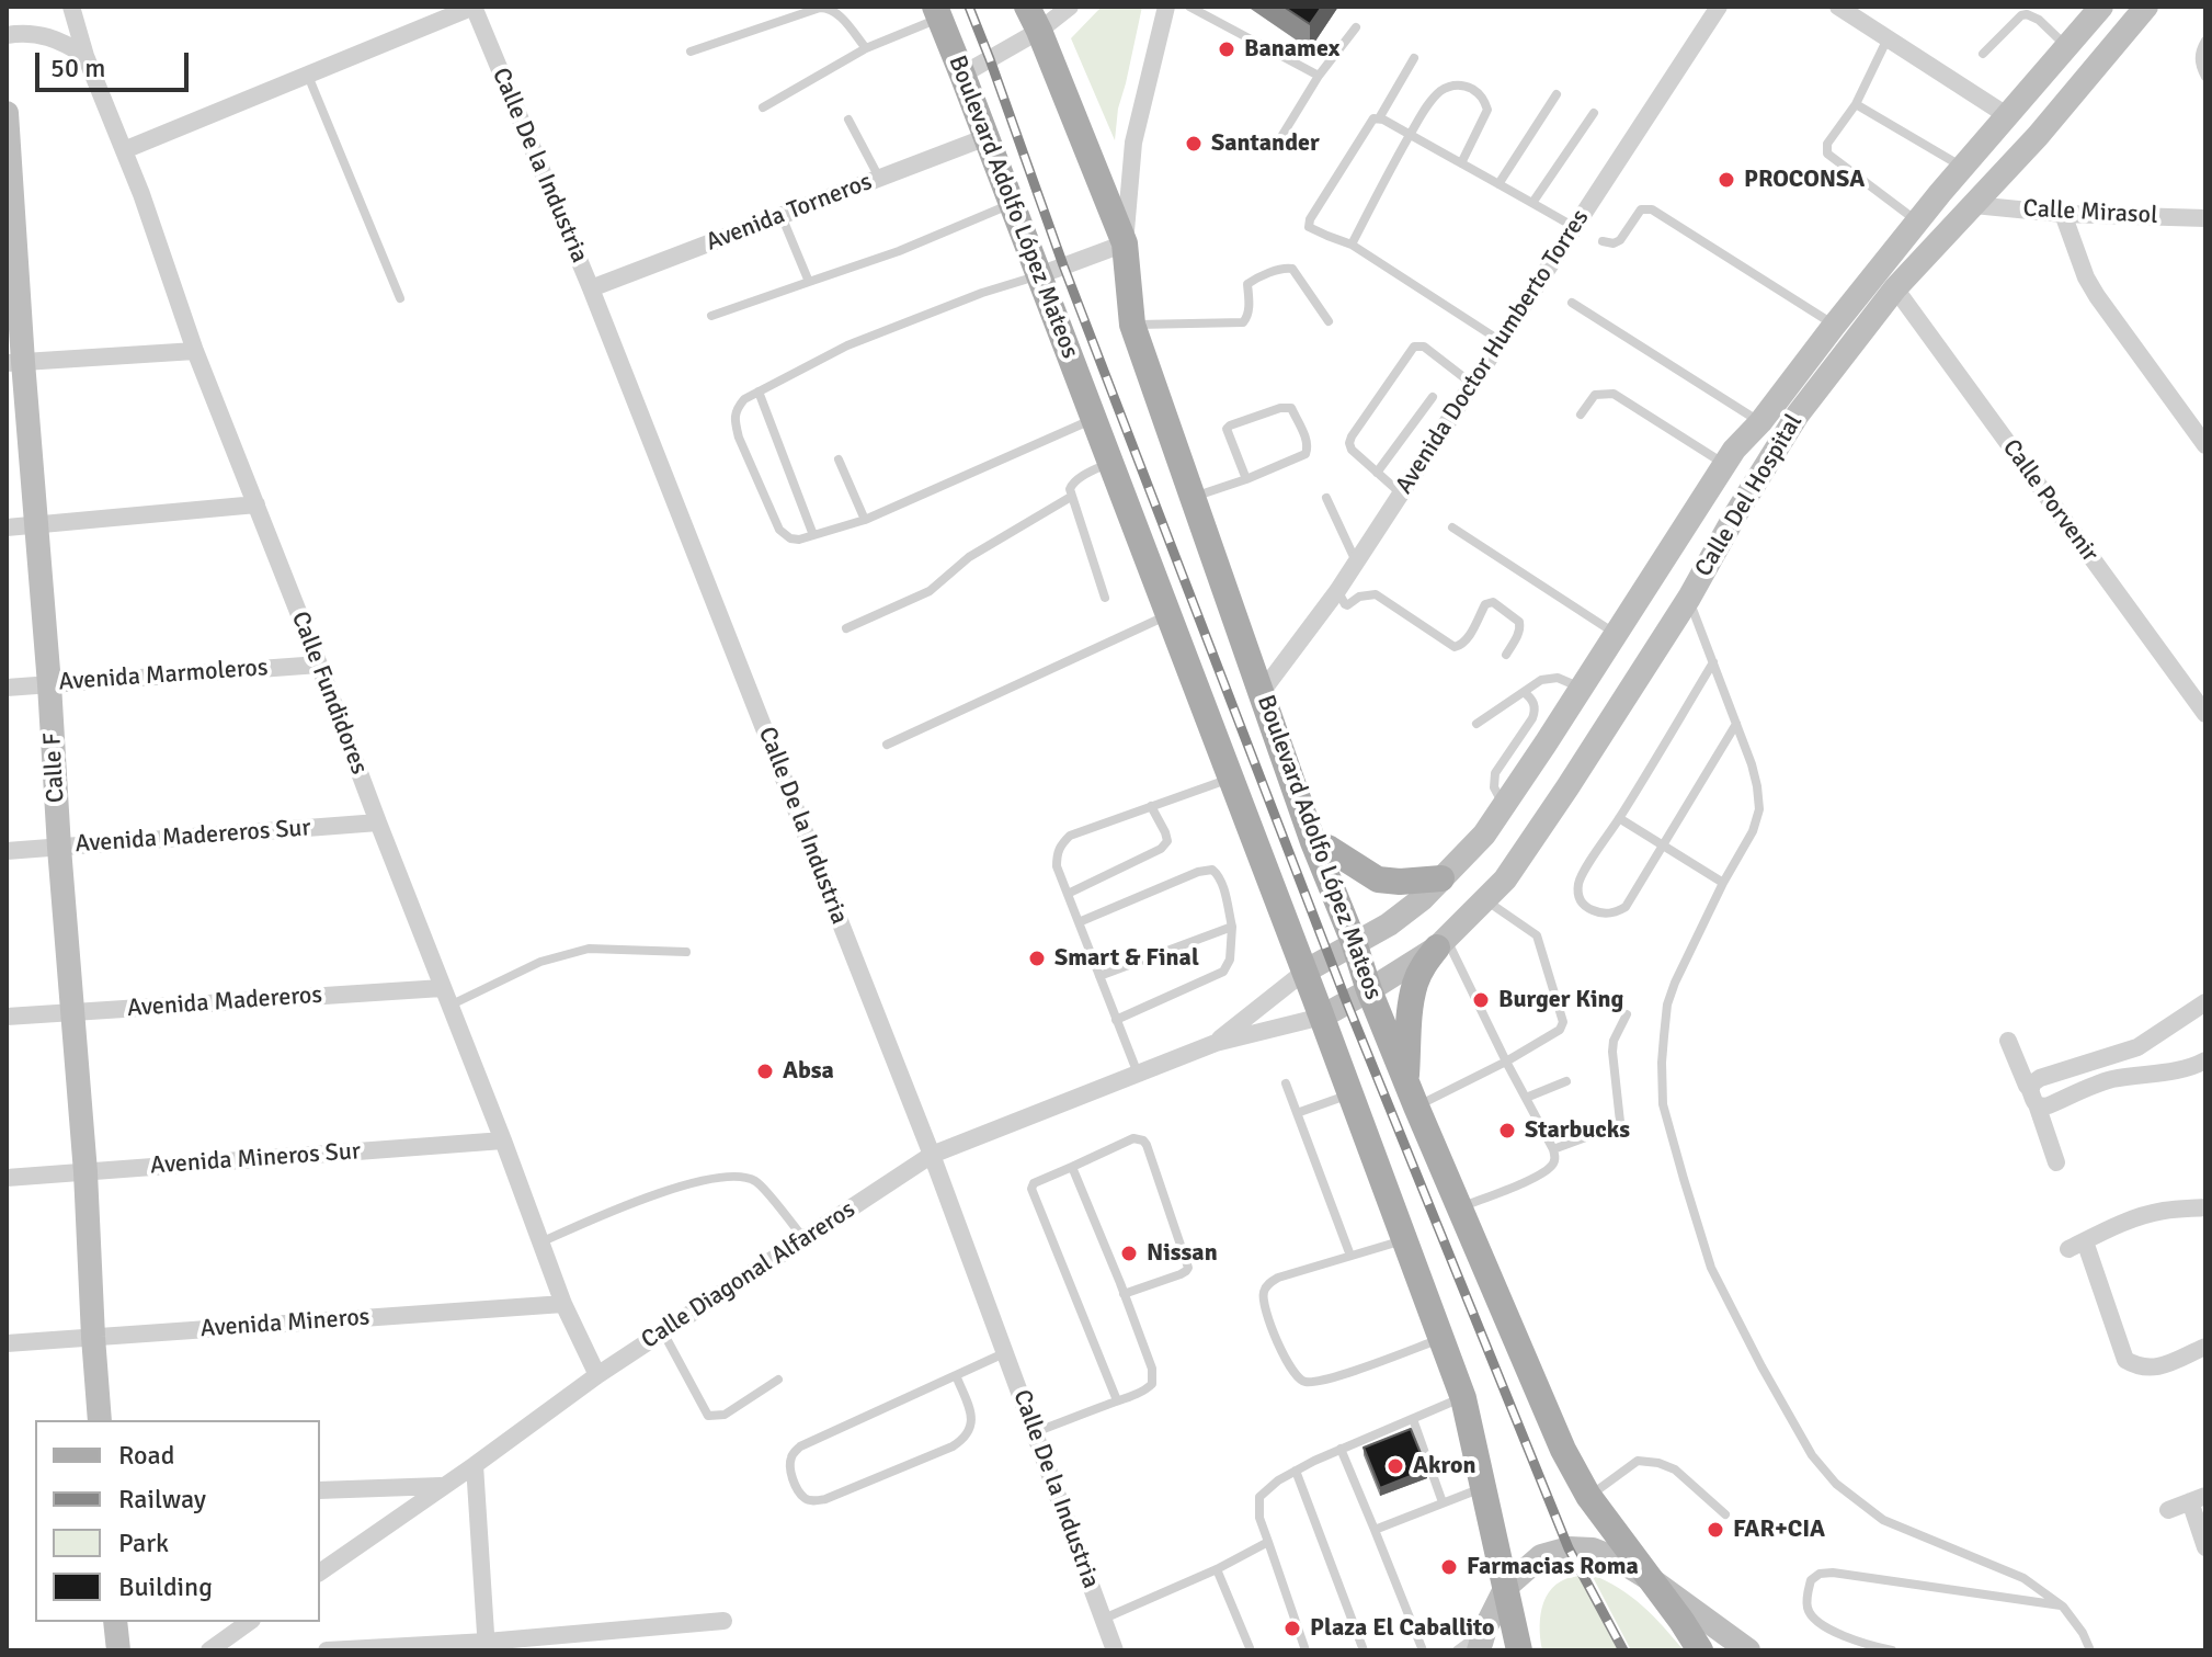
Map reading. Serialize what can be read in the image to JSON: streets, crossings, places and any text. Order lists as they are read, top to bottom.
{
  "streets": {
    "main road": ["Boulevard Adolfo López Mateos"],
    "street": [
      "Calle De la Industria",
      "Avenida Torneros",
      "Calle Mirasol",
      "Avenida Doctor Humberto Torres",
      "Calle Del Hospital",
      "Calle Porvenir",
      "Avenida Marmoleros",
      "Calle Fundidores",
      "Calle F",
      "Avenida Madereros Sur",
      "Avenida Madereros",
      "Avenida Mineros Sur",
      "Calle Diagonal Alfareros",
      "Avenida Mineros"
    ]
  },
  "crossings": [
    ["Calle De la Industria", "Avenida Torneros"],
    ["Calle De la Industria", "Calle Diagonal Alfareros"],
    ["Boulevard Adolfo López Mateos", "Avenida Torneros"],
    ["Boulevard Adolfo López Mateos", "Avenida Doctor Humberto Torres"],
    ["Boulevard Adolfo López Mateos", "Calle Del Hospital"],
    ["Boulevard Adolfo López Mateos", "Calle Diagonal Alfareros"],
    ["Calle Mirasol", "Calle Del Hospital"],
    ["Calle Del Hospital", "Calle Porvenir"],
    ["Calle Del Hospital", "Calle Diagonal Alfareros"],
    ["Avenida Marmoleros", "Calle Fundidores"],
    ["Avenida Marmoleros", "Calle F"],
    ["Calle Fundidores", "Avenida Madereros Sur"],
    ["Calle Fundidores", "Avenida Madereros"],
    ["Calle Fundidores", "Avenida Mineros Sur"],
    ["Calle Fundidores", "Calle Diagonal Alfareros"],
    ["Calle Fundidores", "Avenida Mineros"],
    ["Calle F", "Avenida Madereros Sur"],
    ["Calle F", "Avenida Madereros"],
    ["Calle F", "Avenida Mineros Sur"],
    ["Calle F", "Avenida Mineros"]
  ],
  "places": [
    "Banamex",
    "Santander",
    "PROCONSA",
    "Smart & Final",
    "Burger King",
    "Absa",
    "Starbucks",
    "Nissan",
    "Akron",
    "FAR+CIA",
    "Farmacias Roma",
    "Plaza El Caballito"
  ],
  "legend": [
    "Road",
    "Railway",
    "Park",
    "Building"
  ],
  "scale_bar": "50 m"
}
